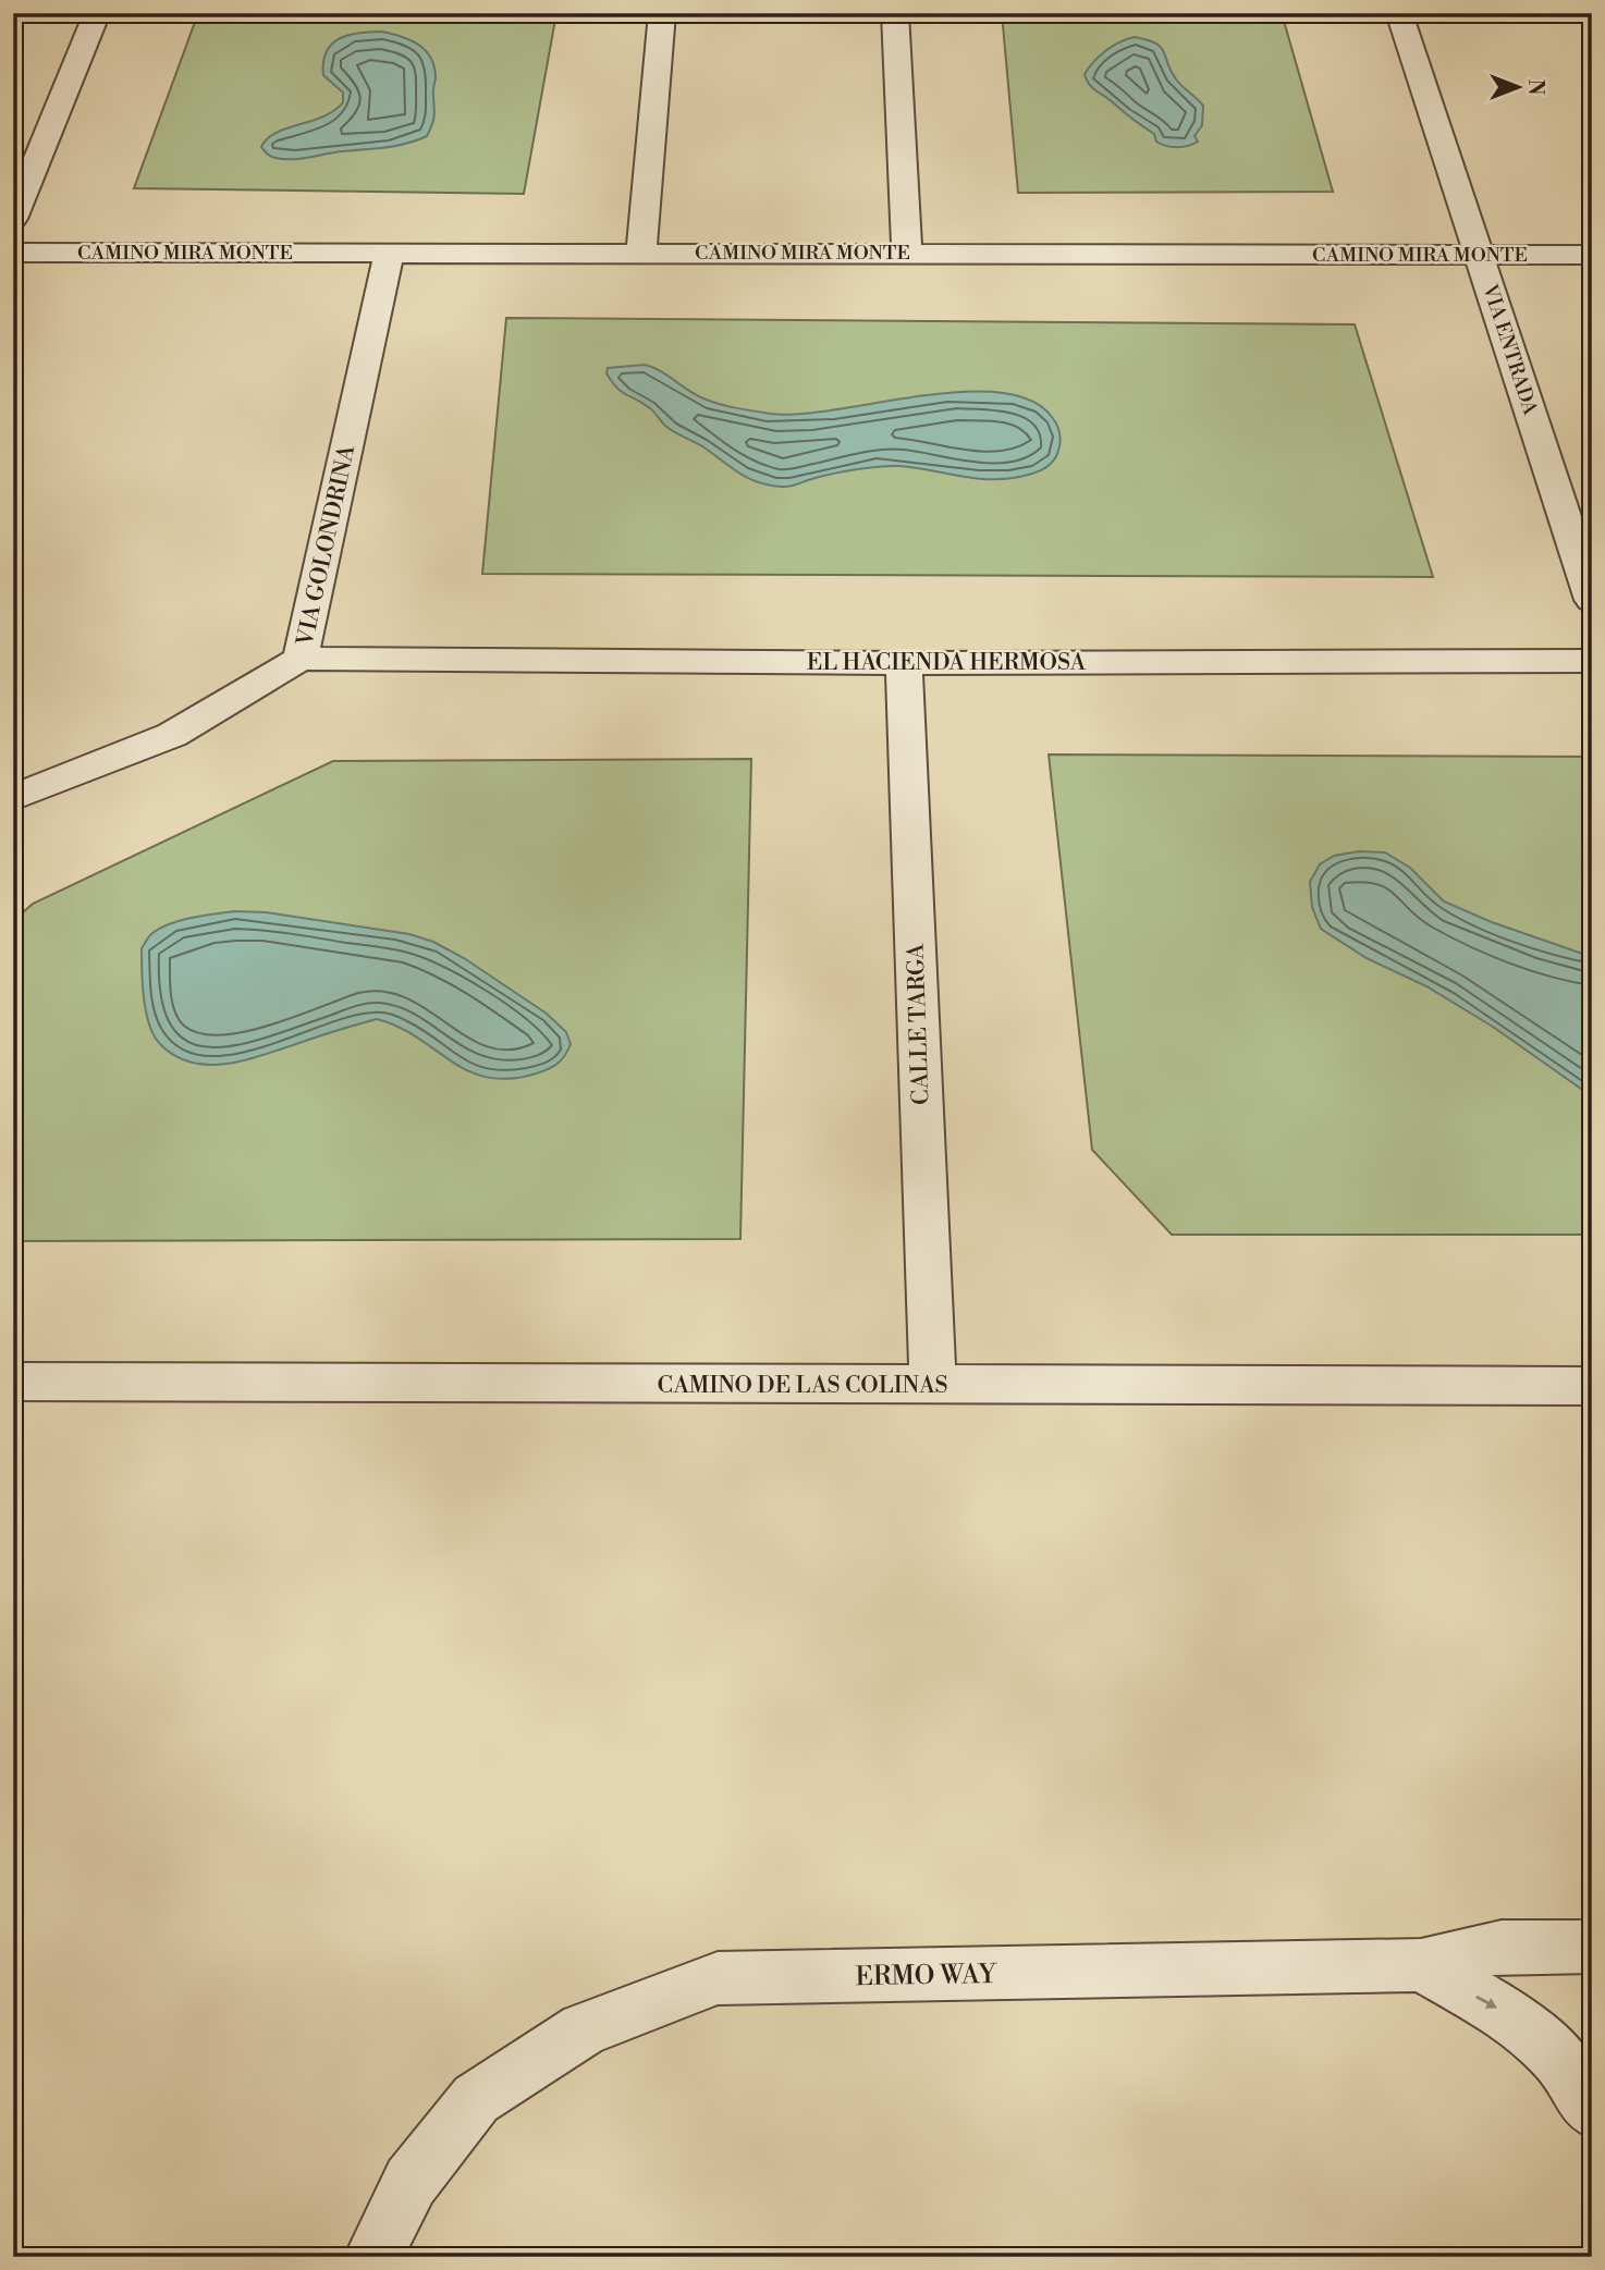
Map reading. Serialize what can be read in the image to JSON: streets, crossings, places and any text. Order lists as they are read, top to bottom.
{
  "streets": {
    "street": [
      "CAMINO MIRA MONTE",
      "VIA ENTRADA",
      "VIA GOLONDRINA",
      "EL HACIENDA HERMOSA",
      "CALLE TARGA",
      "CAMINO DE LAS COLINAS",
      "ERMO WAY"
    ]
  },
  "crossings": [
    ["CAMINO MIRA MONTE", "VIA ENTRADA"],
    ["CAMINO MIRA MONTE", "VIA GOLONDRINA"],
    ["VIA GOLONDRINA", "EL HACIENDA HERMOSA"],
    ["EL HACIENDA HERMOSA", "CALLE TARGA"],
    ["CALLE TARGA", "CAMINO DE LAS COLINAS"]
  ],
  "north": "right"
}
